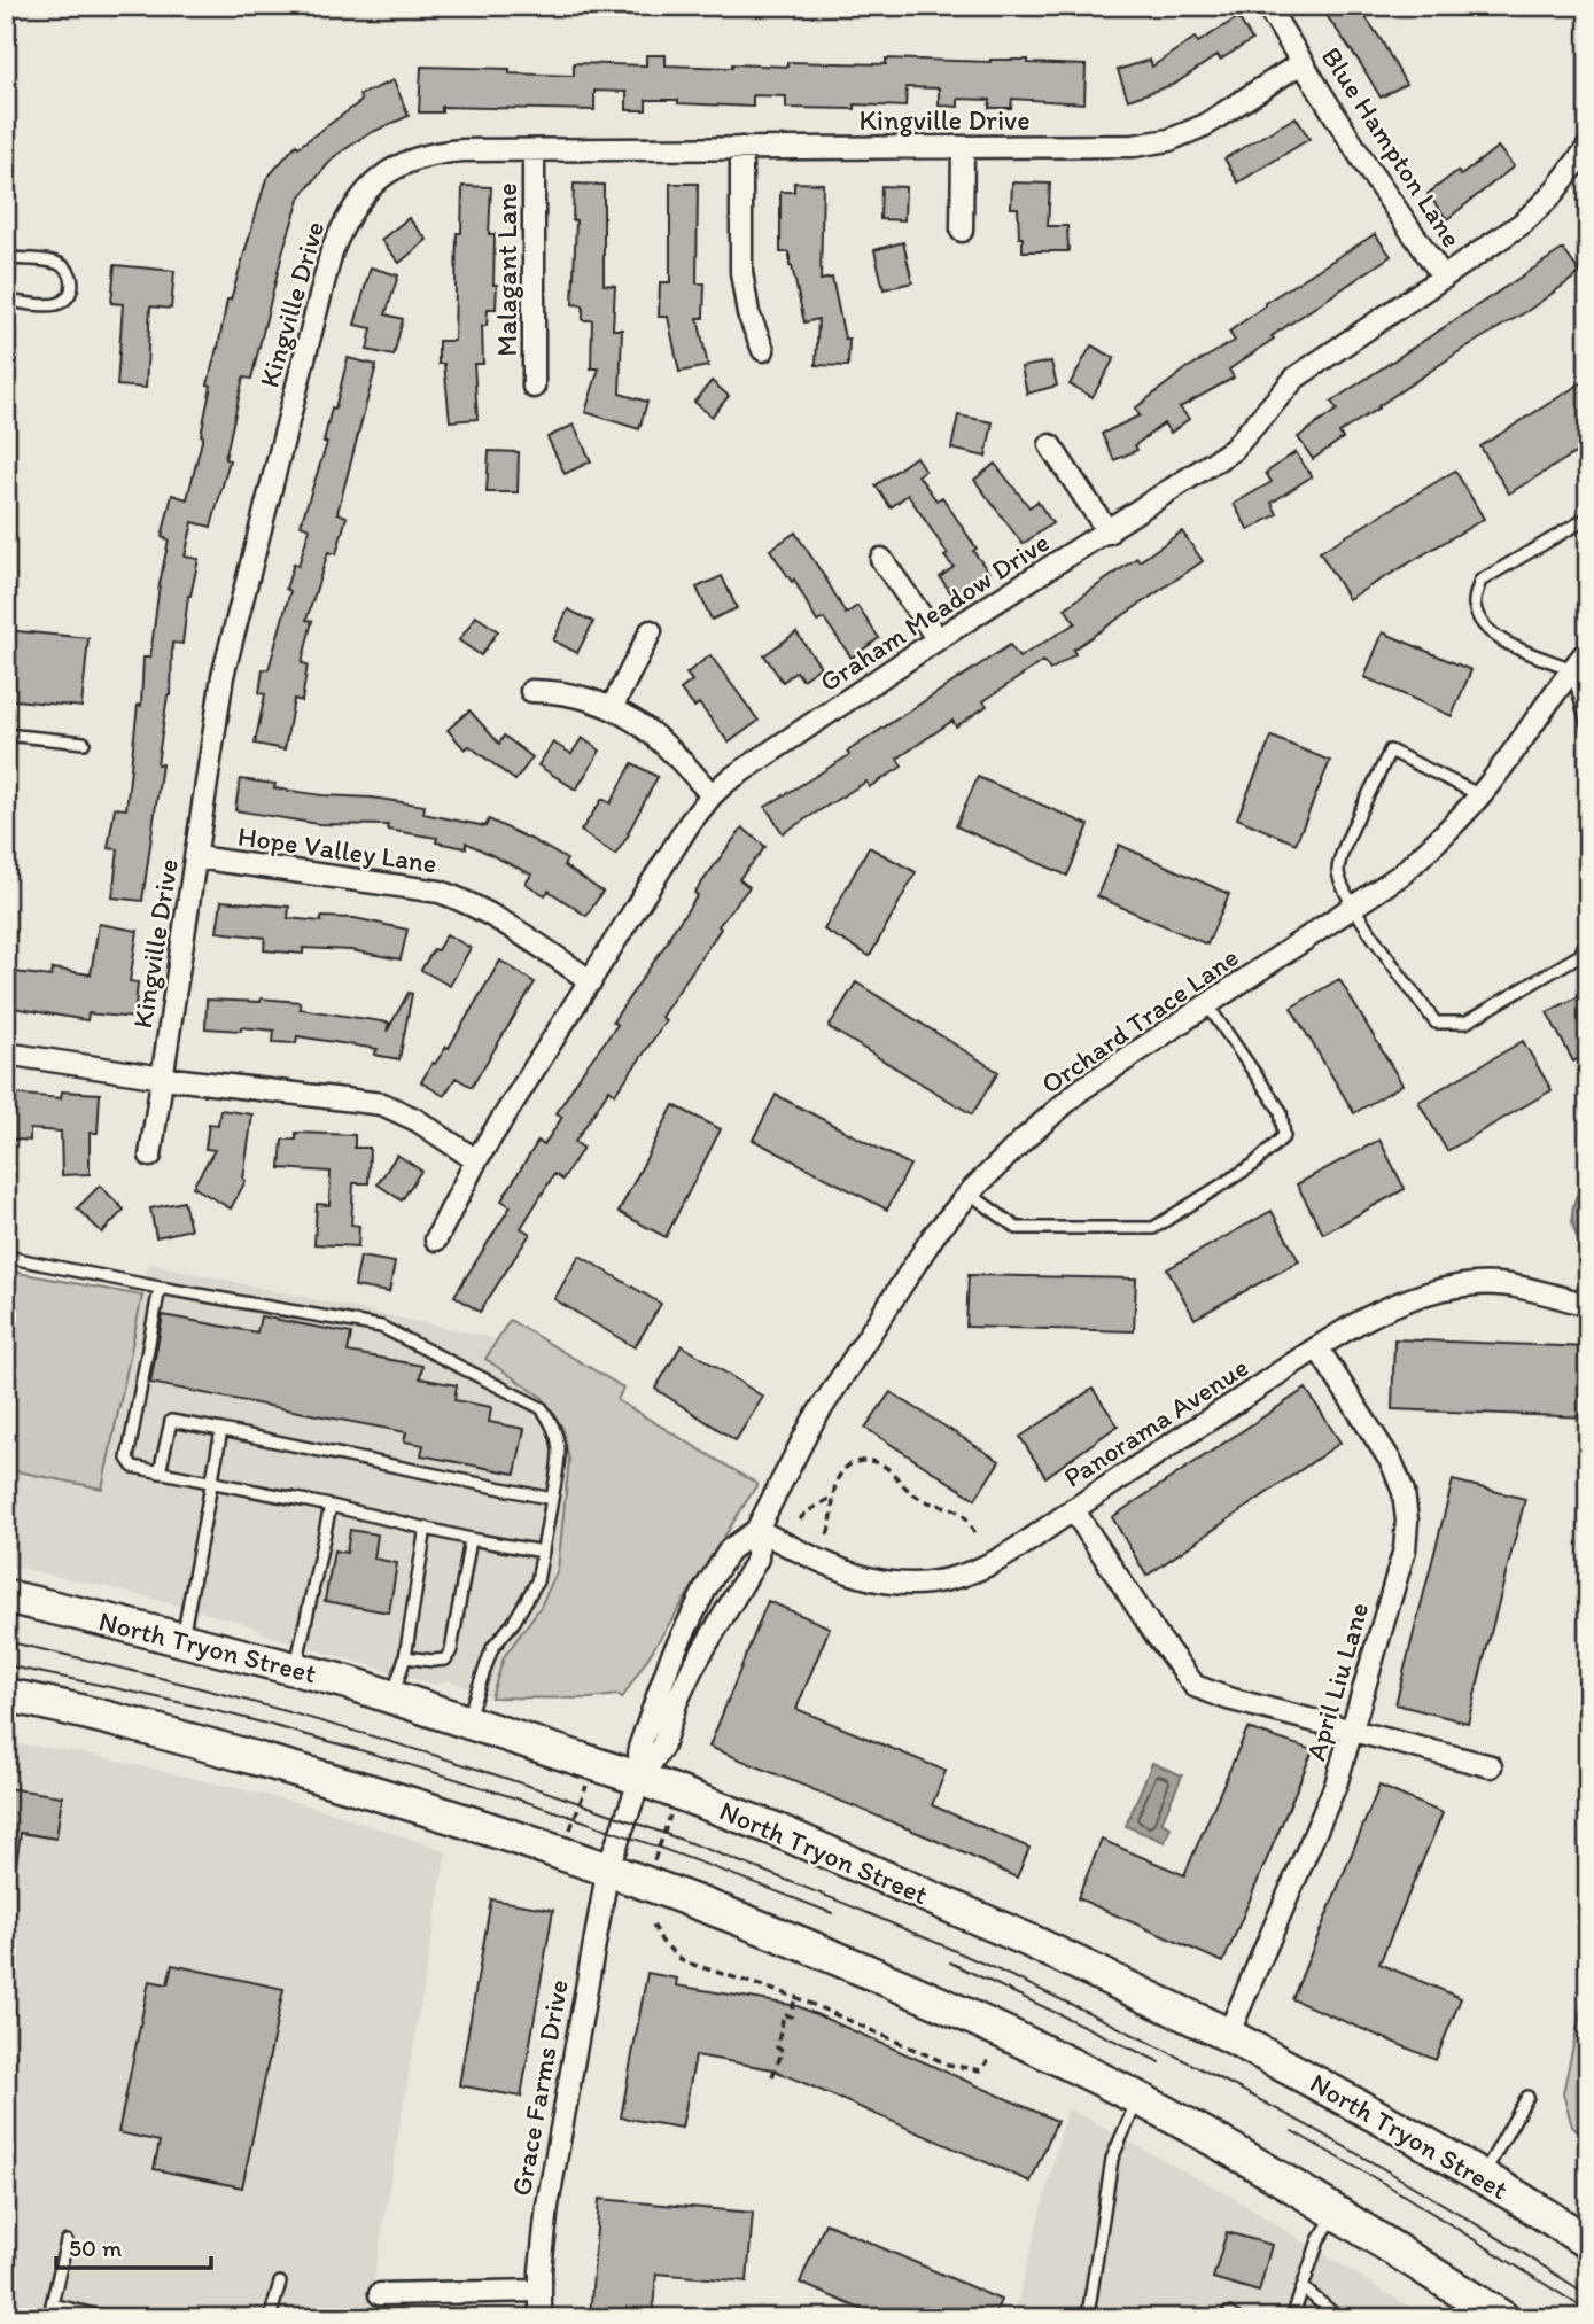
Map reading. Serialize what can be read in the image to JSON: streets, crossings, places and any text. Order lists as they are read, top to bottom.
{
  "streets": {
    "main road": ["North Tryon Street"],
    "street": [
      "Kingville Drive",
      "Blue Hampton Lane",
      "Malagant Lane",
      "Graham Meadow Drive",
      "Hope Valley Lane",
      "Orchard Trace Lane",
      "Panorama Avenue",
      "April Liu Lane",
      "Grace Farms Drive"
    ]
  },
  "crossings": [
    ["Kingville Drive", "Blue Hampton Lane"],
    ["Kingville Drive", "Malagant Lane"],
    ["Kingville Drive", "Hope Valley Lane"],
    ["Blue Hampton Lane", "Graham Meadow Drive"],
    ["Graham Meadow Drive", "Hope Valley Lane"],
    ["Orchard Trace Lane", "Panorama Avenue"],
    ["Orchard Trace Lane", "North Tryon Street"],
    ["Orchard Trace Lane", "Grace Farms Drive"],
    ["Panorama Avenue", "April Liu Lane"],
    ["North Tryon Street", "April Liu Lane"]
  ],
  "scale_bar": "50 m"
}
